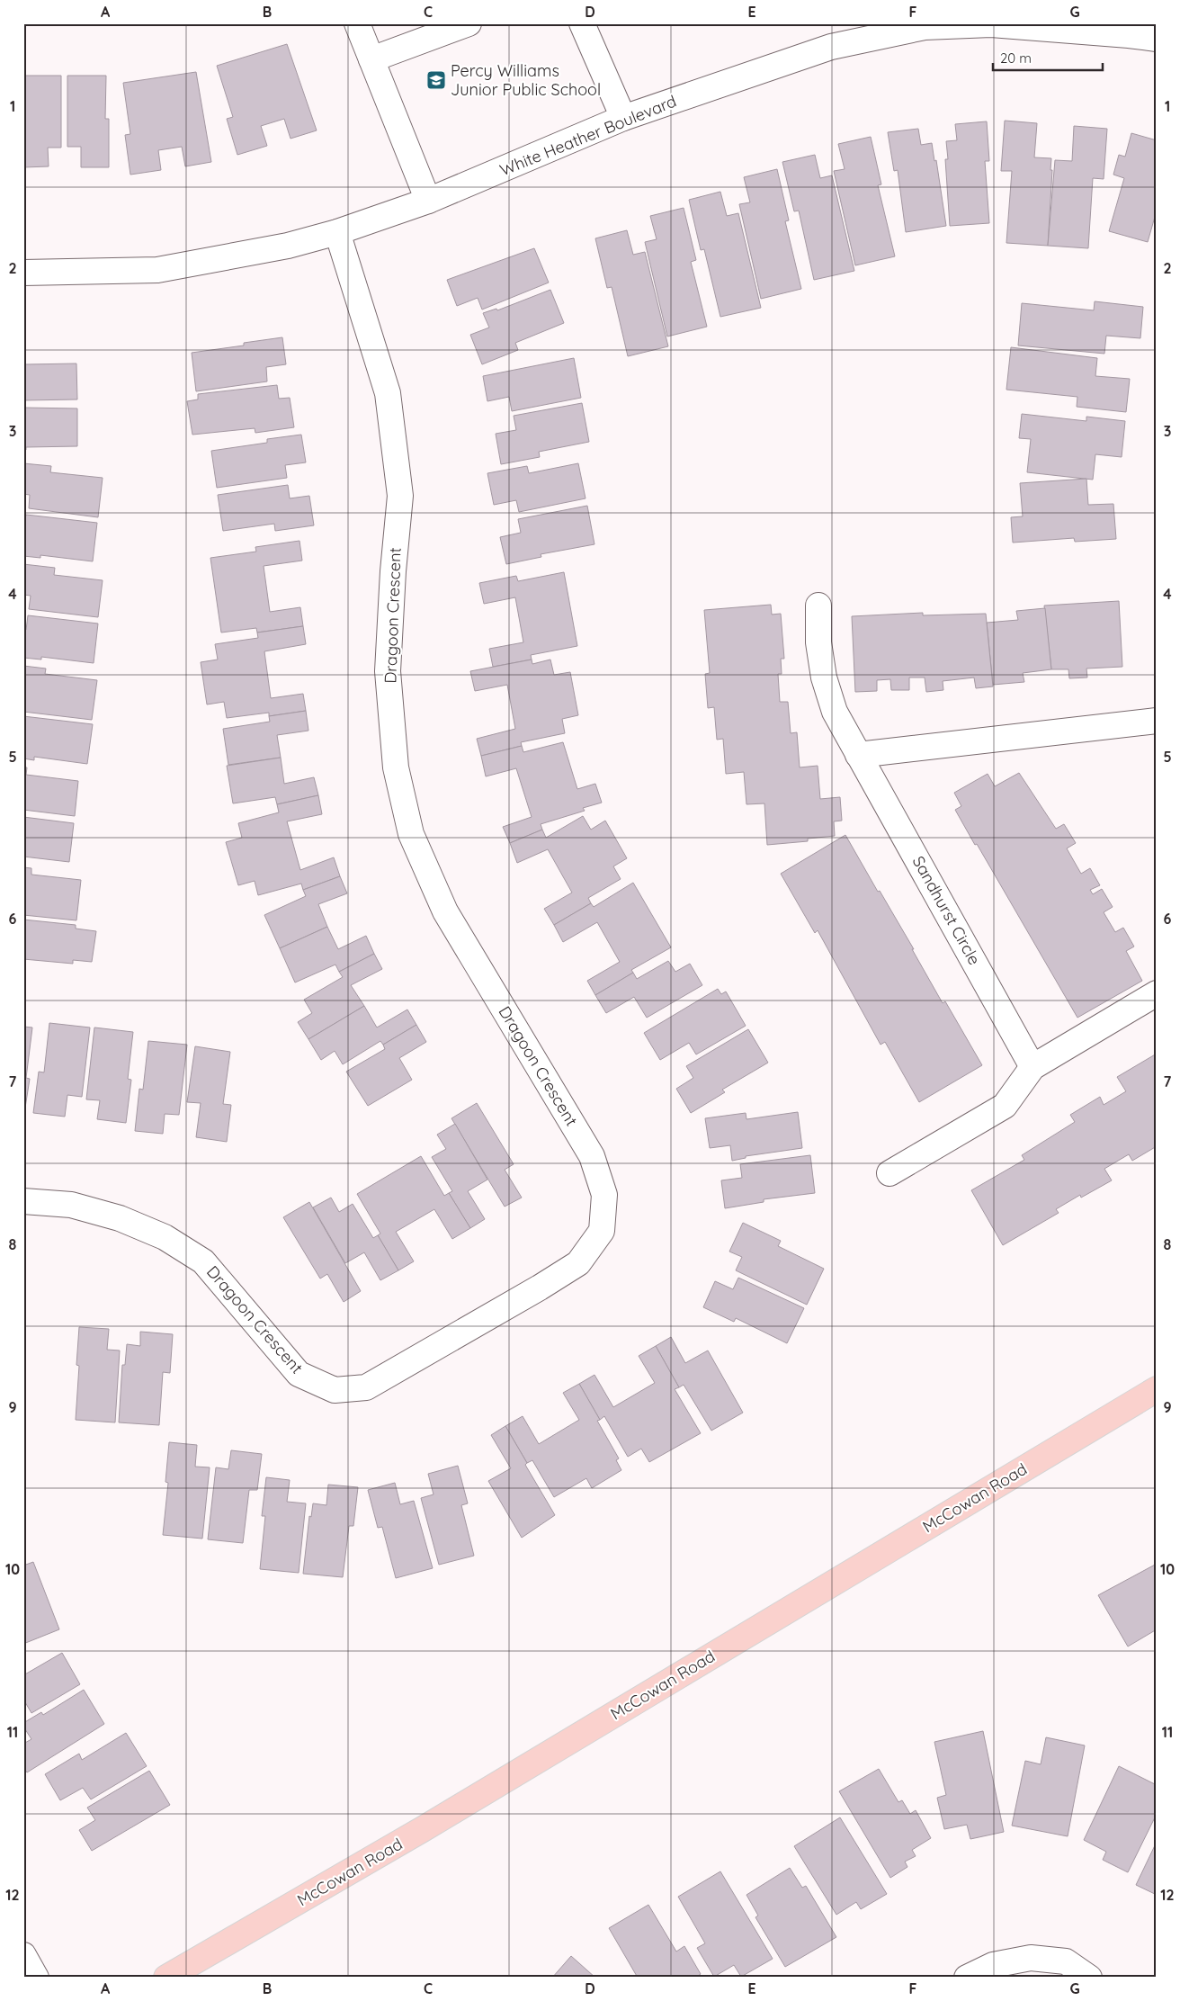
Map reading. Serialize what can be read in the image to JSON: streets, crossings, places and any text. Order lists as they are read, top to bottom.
{
  "streets": {
    "main road": ["McCowan Road"],
    "street": ["White Heather Boulevard", "Dragoon Crescent", "Sandhurst Circle"]
  },
  "crossings": [
    ["White Heather Boulevard", "Dragoon Crescent"]
  ],
  "places": {
    "school or university": ["Percy Williams Junior Public School"]
  },
  "scale_bar": "20 m",
  "grid": {
    "columns": [
      "A",
      "B",
      "C",
      "D",
      "E",
      "F",
      "G"
    ],
    "rows": [
      "1",
      "2",
      "3",
      "4",
      "5",
      "6",
      "7",
      "8",
      "9",
      "10",
      "11",
      "12"
    ]
  }
}
